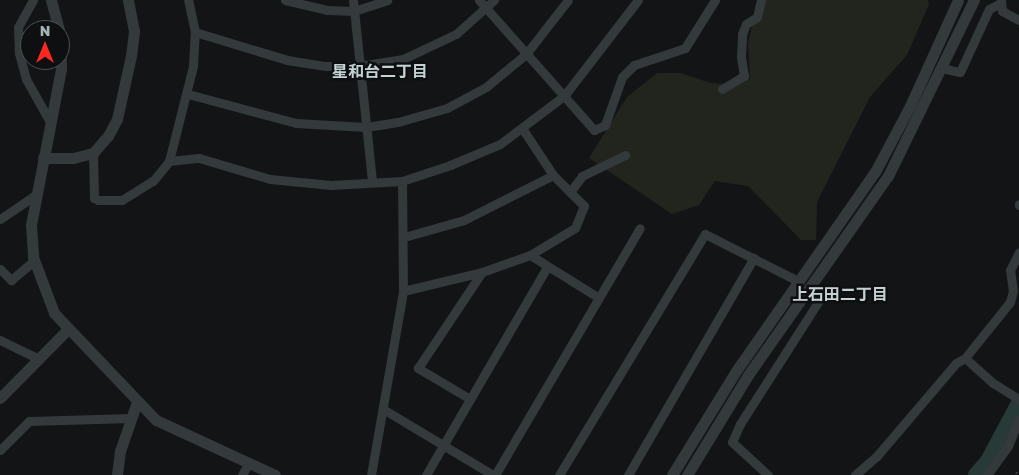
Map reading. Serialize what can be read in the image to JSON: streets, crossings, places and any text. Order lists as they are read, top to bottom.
{
  "districts": ["星和台二丁目", "上石田二丁目"],
  "north": "top"
}
